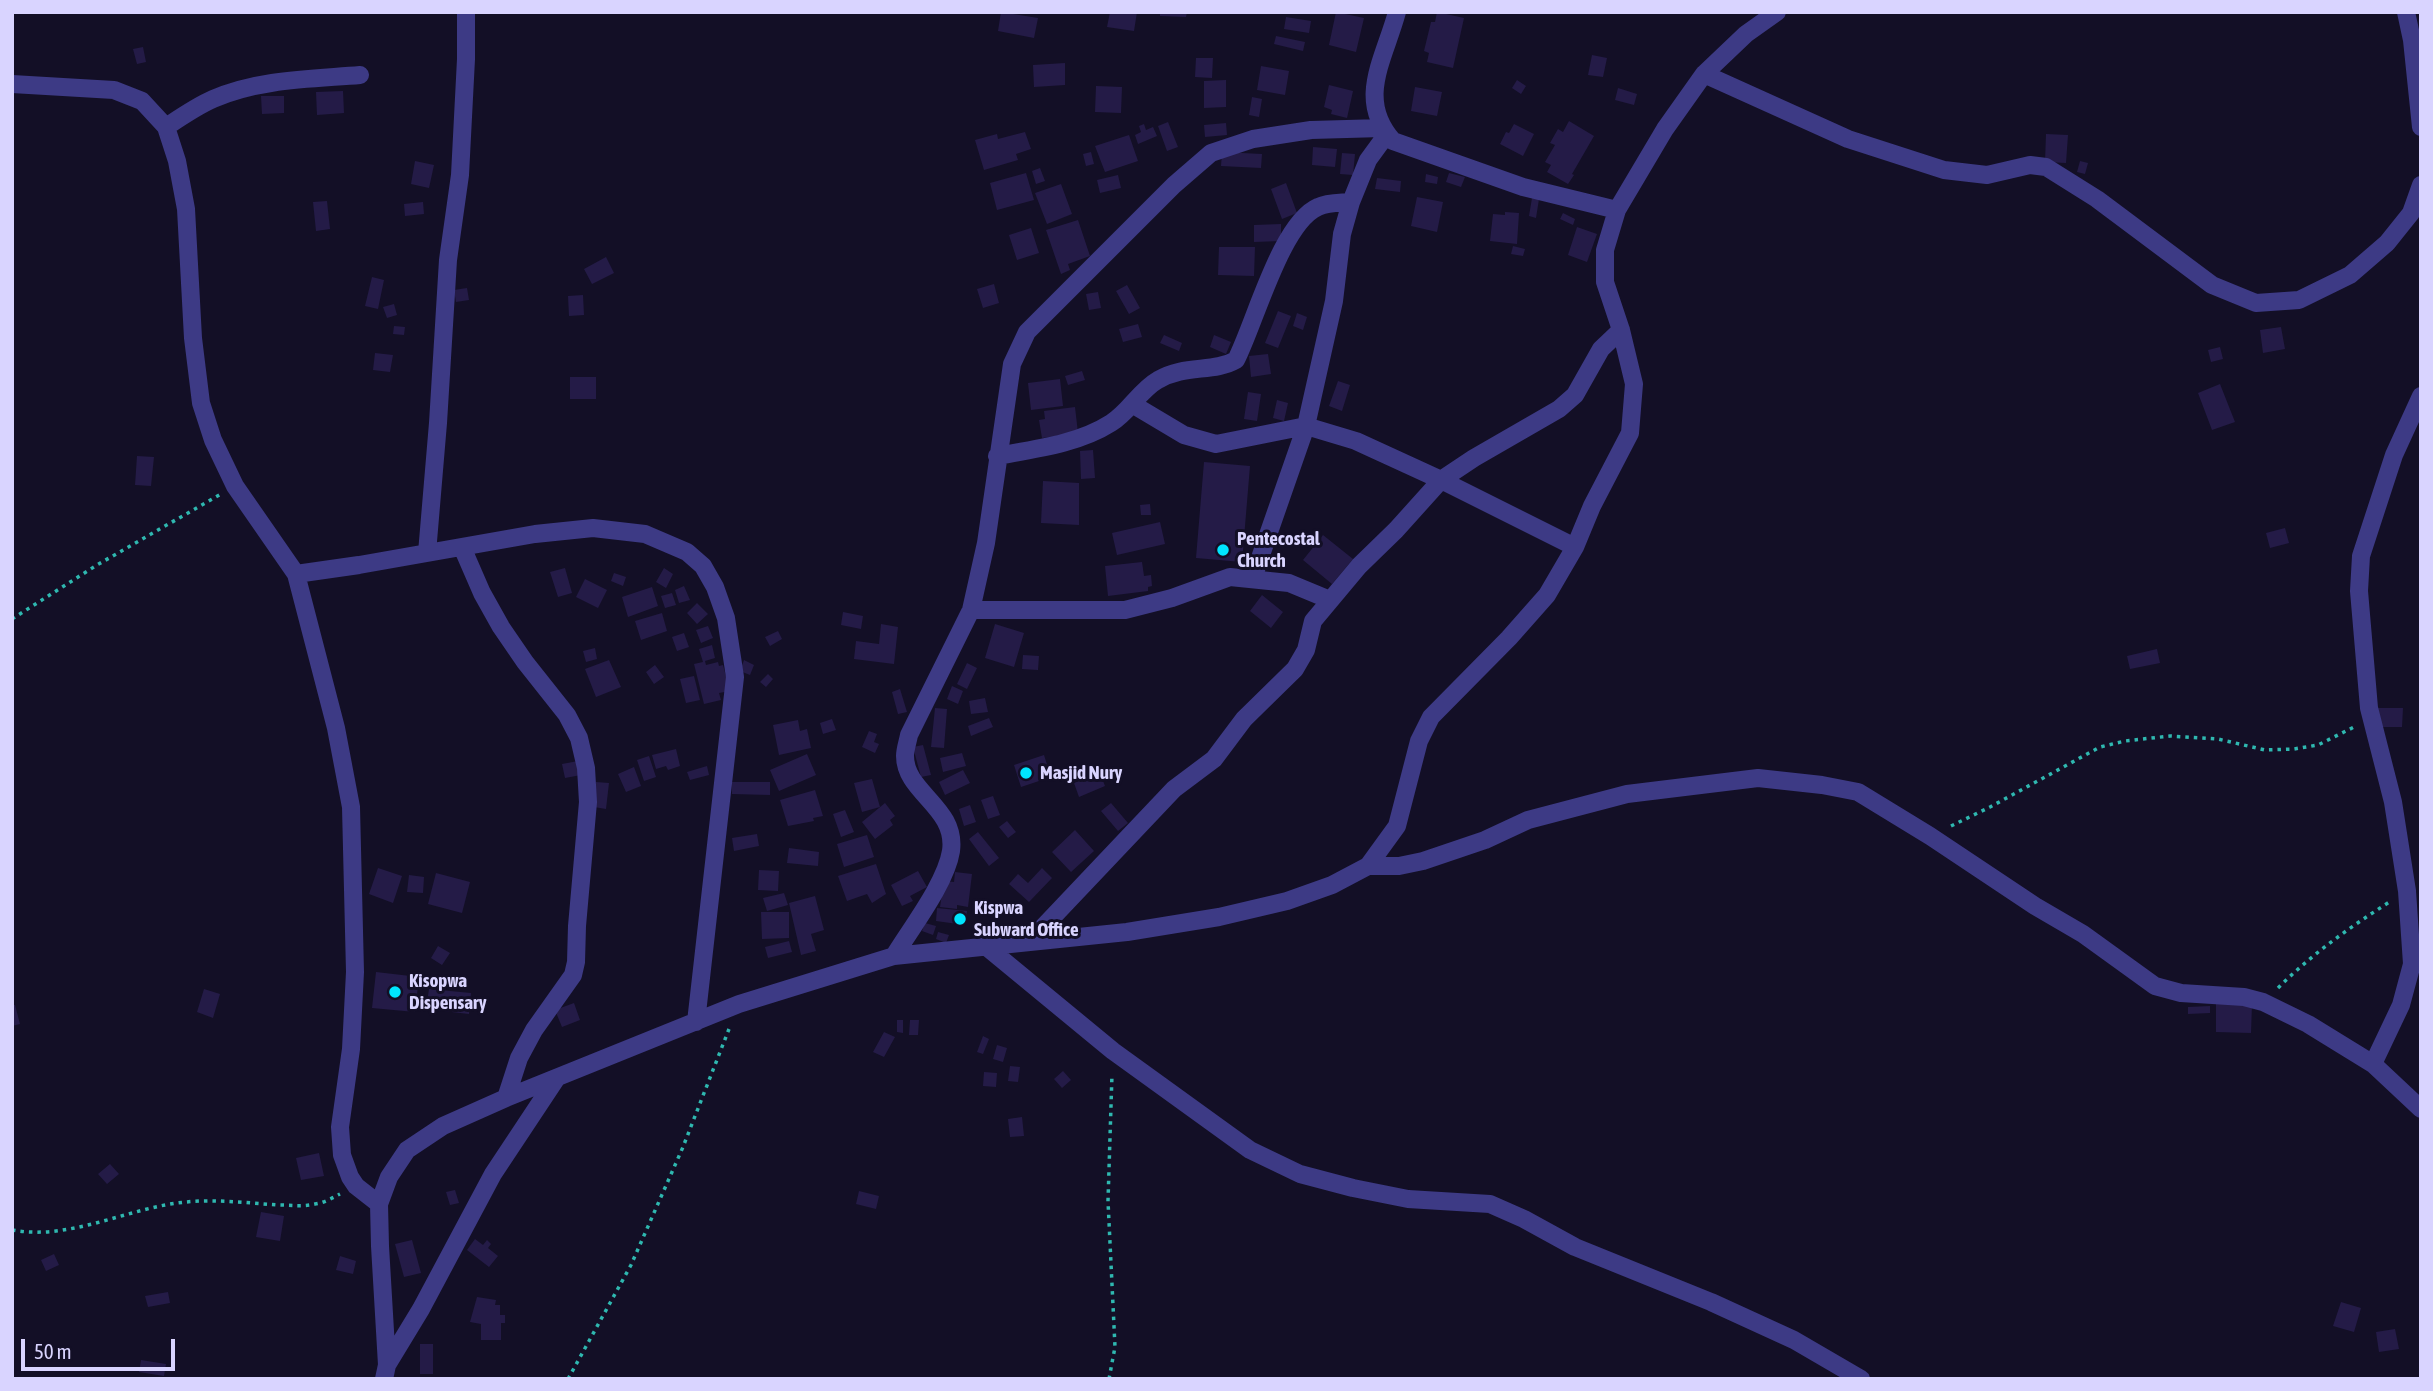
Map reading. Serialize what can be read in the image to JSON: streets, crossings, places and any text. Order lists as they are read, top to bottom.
{
  "places": [
    "Pentecostal Church",
    "Masjid Nury",
    "Kispwa Subward Office",
    "Kisopwa Dispensary"
  ],
  "scale_bar": "50 m"
}
